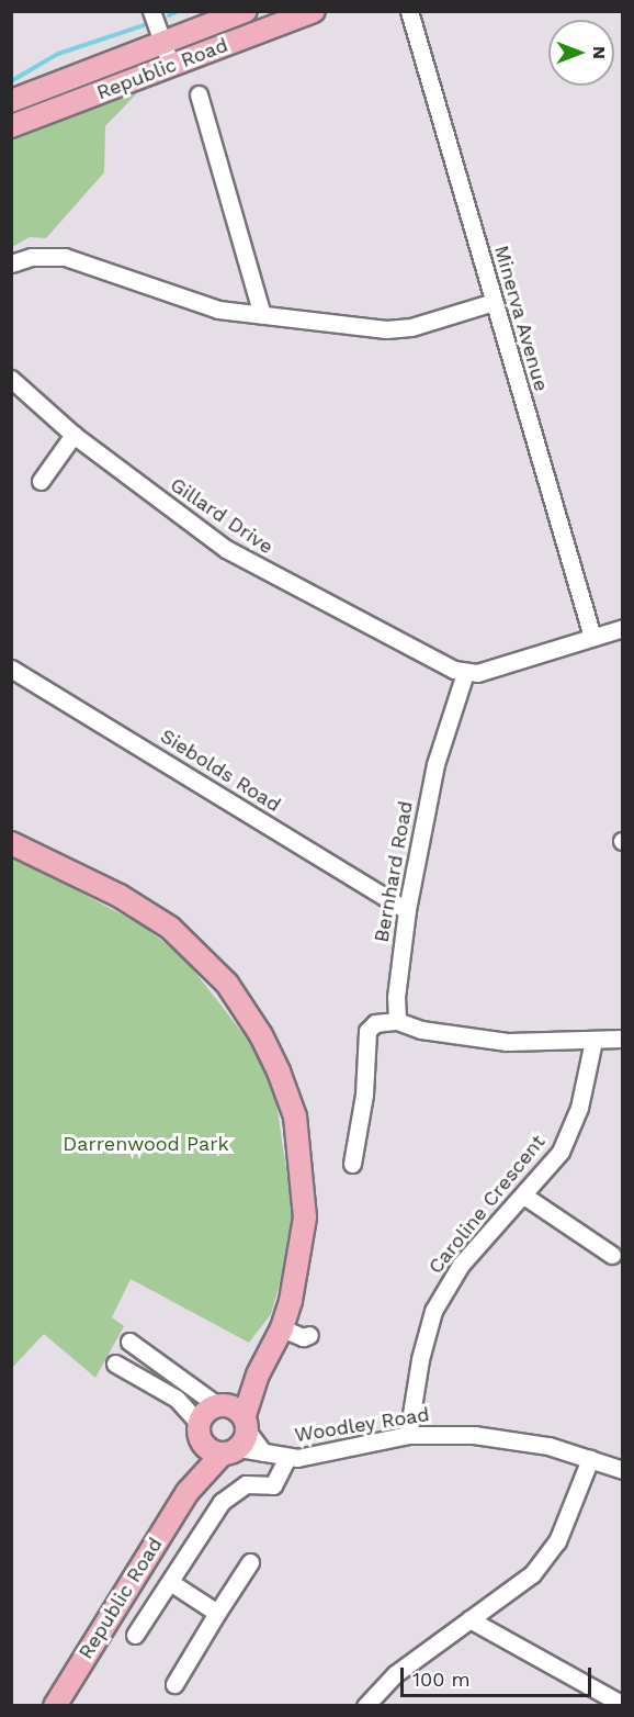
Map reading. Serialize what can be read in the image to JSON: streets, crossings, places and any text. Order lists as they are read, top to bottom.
{
  "streets": {
    "main road": ["Republic Road"],
    "street": [
      "Minerva Avenue",
      "Gillard Drive",
      "Siebolds Road",
      "Bernhard Road",
      "Caroline Crescent",
      "Woodley Road"
    ]
  },
  "crossings": [
    ["Republic Road", "Woodley Road"],
    ["Gillard Drive", "Bernhard Road"],
    ["Siebolds Road", "Bernhard Road"],
    ["Caroline Crescent", "Woodley Road"]
  ],
  "parks": ["Darrenwood Park"],
  "scale_bar": "100 m",
  "north": "right"
}
